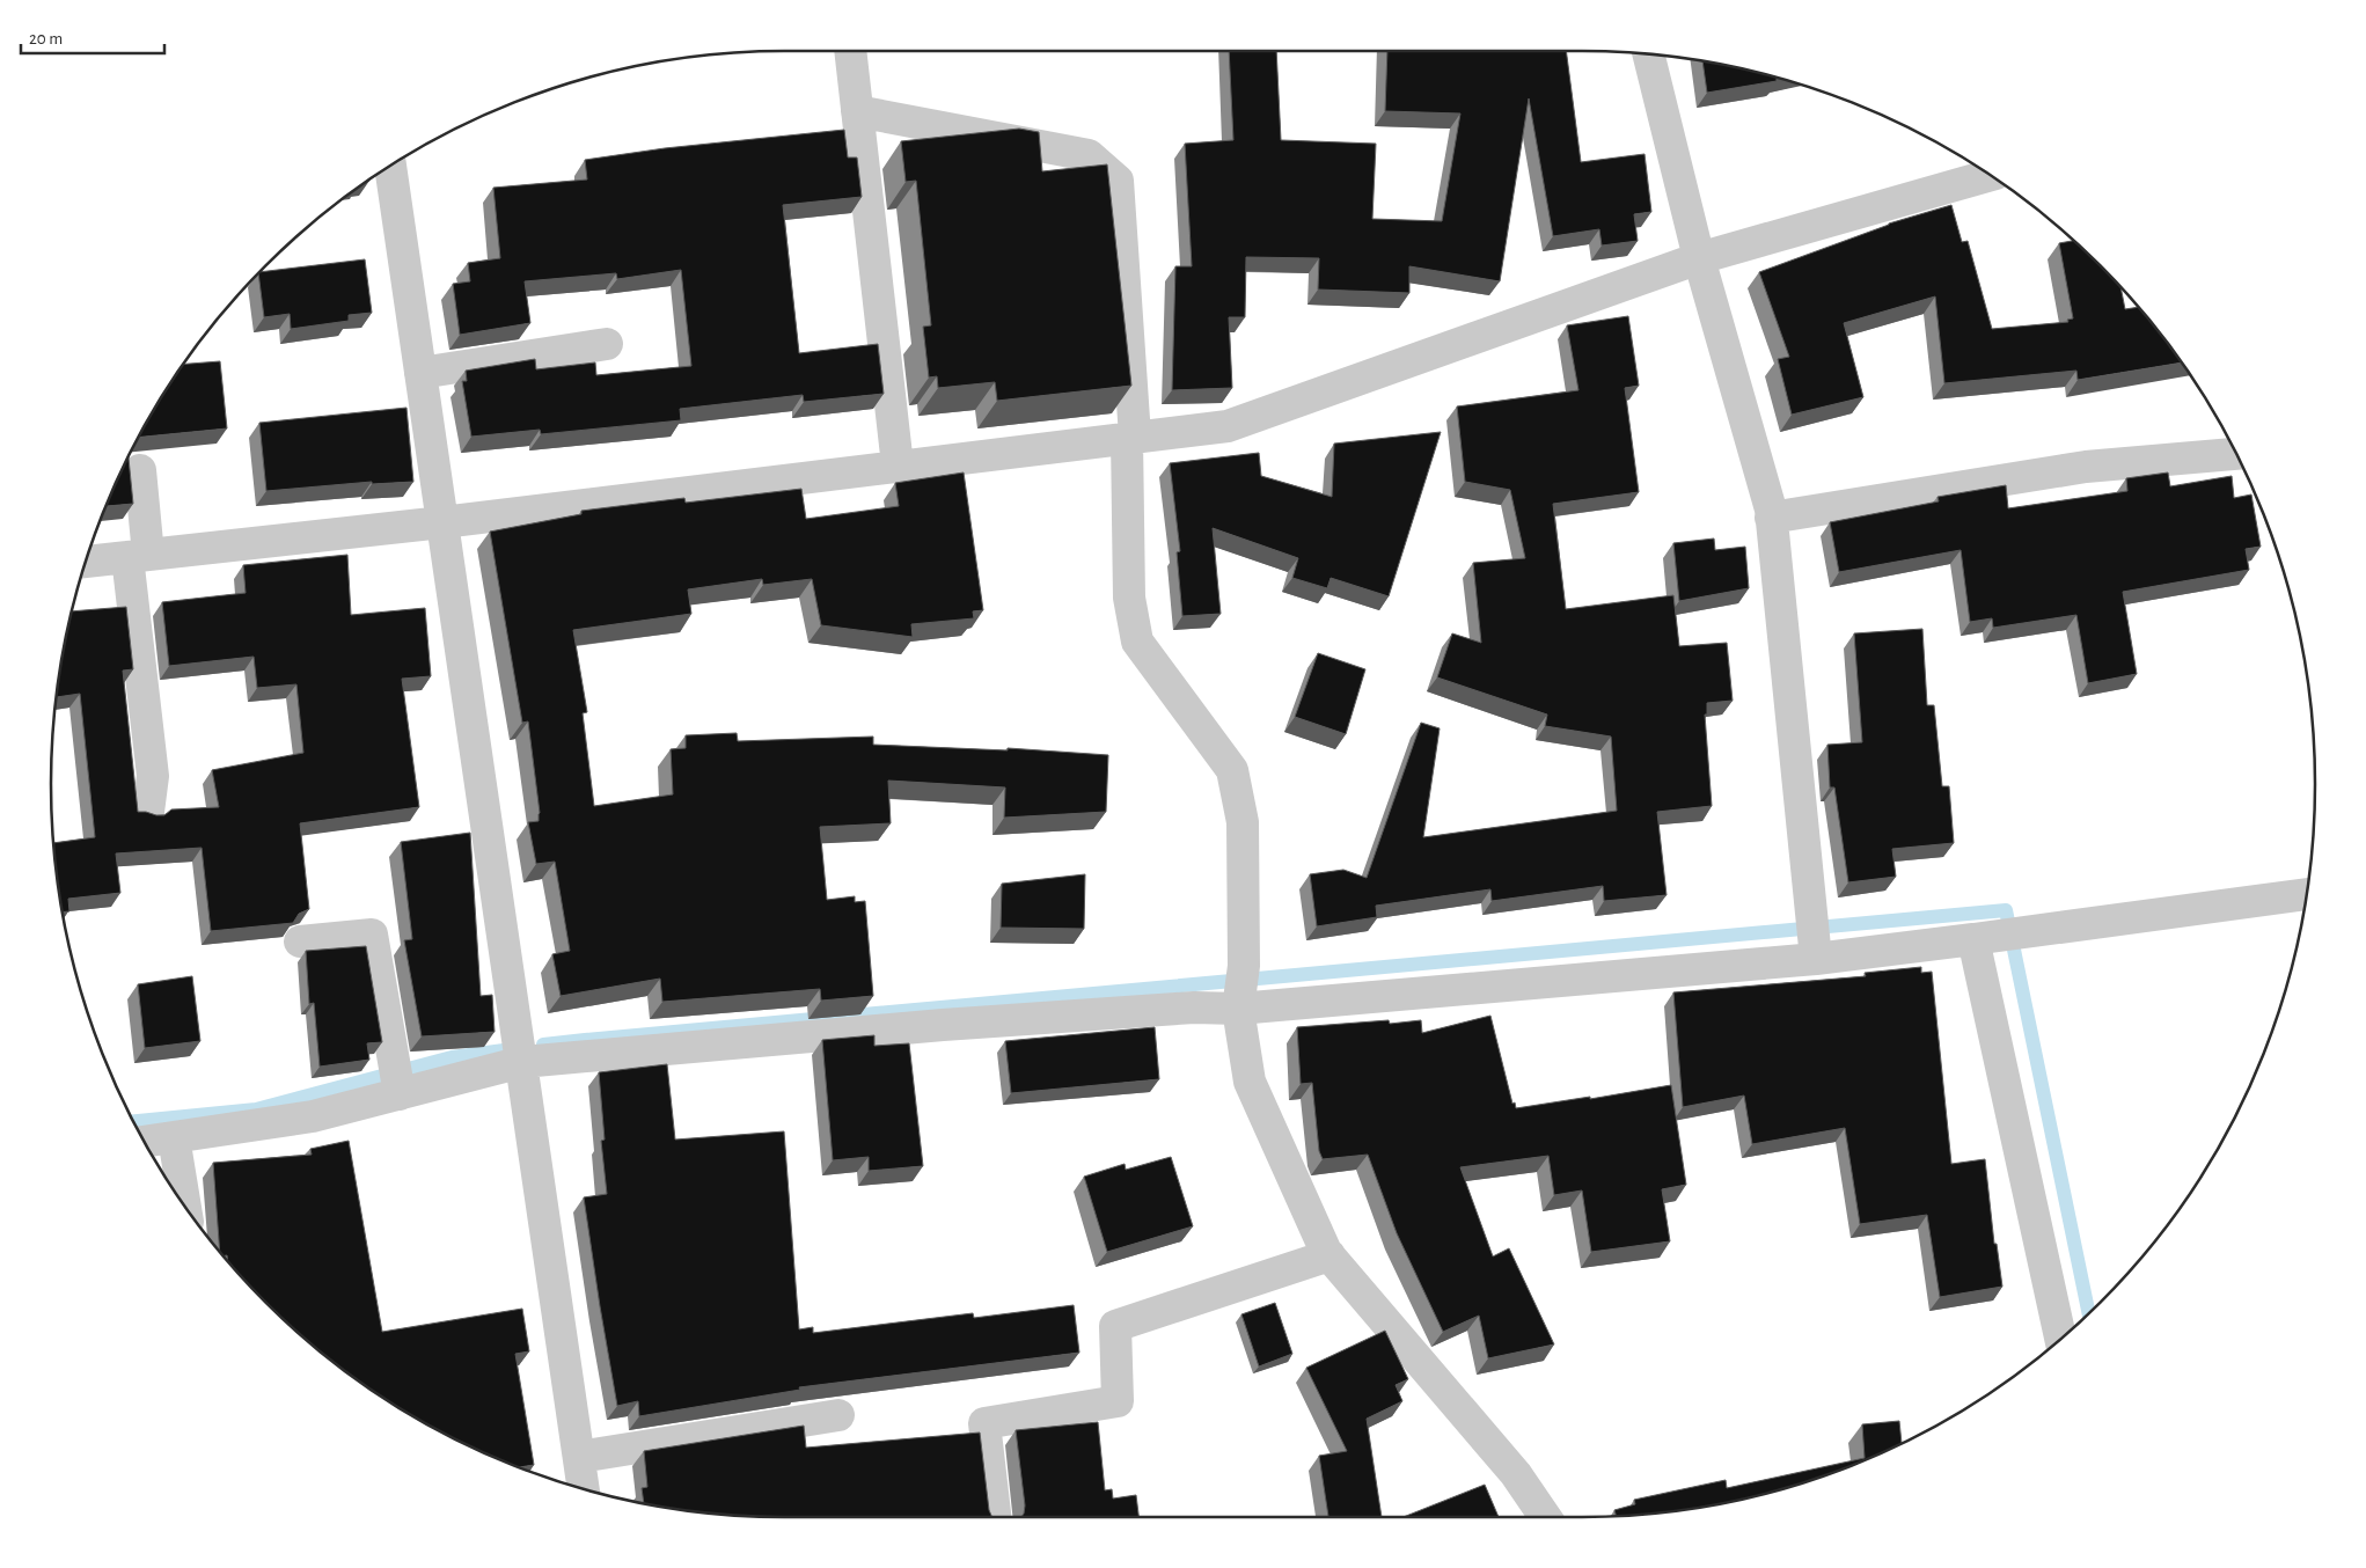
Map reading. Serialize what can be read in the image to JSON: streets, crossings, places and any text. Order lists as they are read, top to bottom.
{
  "scale_bar": "20 m"
}
